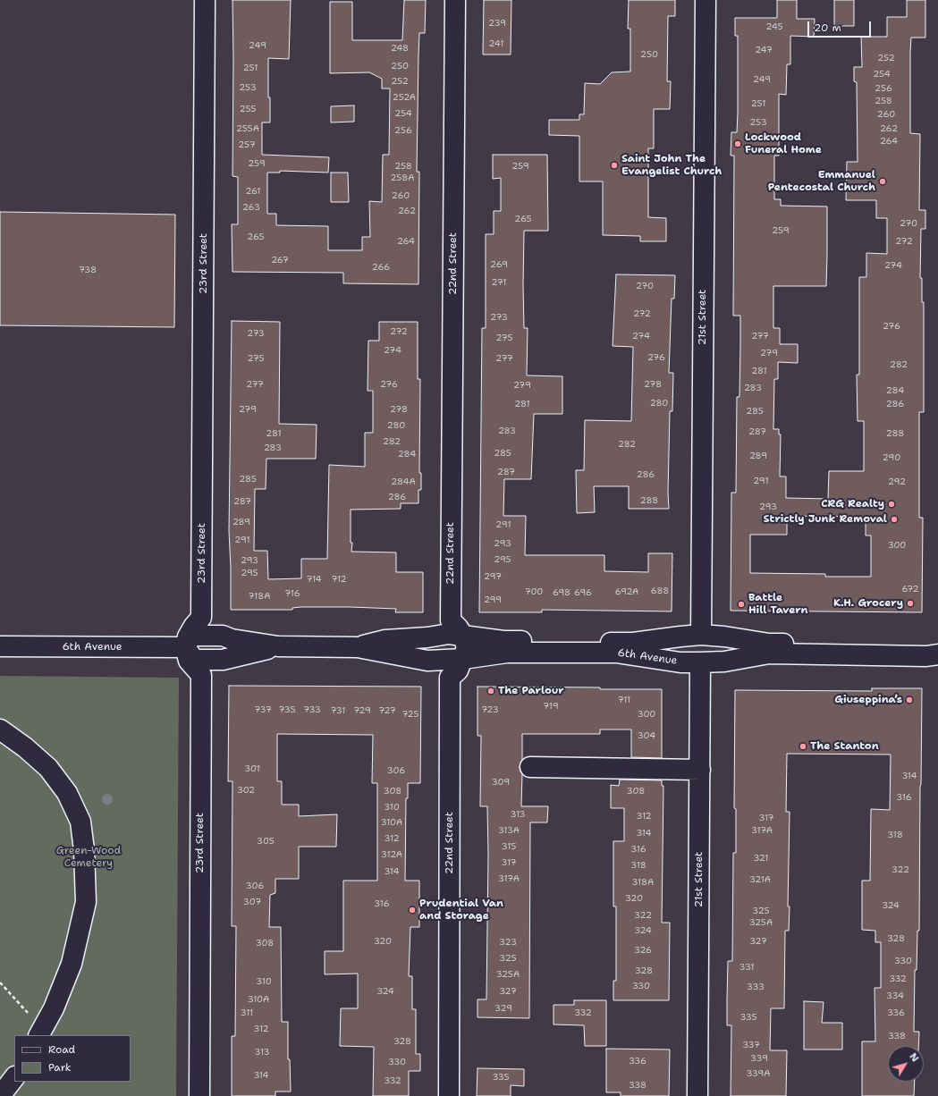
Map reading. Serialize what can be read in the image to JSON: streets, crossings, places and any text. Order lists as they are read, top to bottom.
{
  "streets": {
    "street": [
      "23rd Street",
      "22nd Street",
      "21st Street",
      "6th Avenue"
    ]
  },
  "crossings": [
    ["23rd Street", "6th Avenue"],
    ["22nd Street", "6th Avenue"],
    ["21st Street", "6th Avenue"]
  ],
  "parks": ["Green-Wood Cemetery"],
  "places": [
    "Lockwood Funeral Home",
    "Saint John The Evangelist Church",
    "Emmanuel Pentecostal Church",
    "CRG Realty",
    "Strictly Junk Removal",
    "K.H. Grocery",
    "Battle Hill Tavern",
    "The Parlour",
    "Giuseppina’s",
    "The Stanton",
    "Prudential Van and Storage"
  ],
  "house_numbers": [
    "239",
    "245",
    "241",
    "249",
    "248",
    "247",
    "250",
    "252",
    "250",
    "251",
    "254",
    "249",
    "252",
    "253",
    "256",
    "252A",
    "258",
    "251",
    "255",
    "254",
    "260",
    "253",
    "255A",
    "262",
    "256",
    "264",
    "257",
    "259",
    "258",
    "259",
    "258A",
    "261",
    "260",
    "263",
    "262",
    "265",
    "270",
    "259",
    "265",
    "264",
    "272",
    "267",
    "269",
    "274",
    "266",
    "738",
    "271",
    "270",
    "272",
    "273",
    "276",
    "272",
    "273",
    "274",
    "277",
    "275",
    "274",
    "279",
    "276",
    "275",
    "277",
    "282",
    "281",
    "277",
    "276",
    "278",
    "279",
    "283",
    "284",
    "280",
    "281",
    "286",
    "279",
    "278",
    "285",
    "280",
    "283",
    "287",
    "281",
    "288",
    "282",
    "282",
    "283",
    "285",
    "284",
    "289",
    "290",
    "287",
    "286",
    "285",
    "291",
    "284A",
    "292",
    "286",
    "288",
    "287",
    "293",
    "289",
    "291",
    "291",
    "293",
    "300",
    "295",
    "293",
    "295",
    "297",
    "714",
    "712",
    "672",
    "688",
    "700",
    "692A",
    "698",
    "696",
    "716",
    "718A",
    "299",
    "711",
    "719",
    "737",
    "735",
    "733",
    "723",
    "731",
    "729",
    "727",
    "725",
    "300",
    "304",
    "301",
    "306",
    "314",
    "309",
    "302",
    "308",
    "308",
    "316",
    "310",
    "313",
    "312",
    "317",
    "310A",
    "313A",
    "317A",
    "314",
    "318",
    "312",
    "305",
    "315",
    "316",
    "312A",
    "321",
    "317",
    "318",
    "322",
    "314",
    "317A",
    "321A",
    "318A",
    "306",
    "320",
    "307",
    "316",
    "324",
    "325",
    "322",
    "325A",
    "324",
    "328",
    "320",
    "327",
    "323",
    "308",
    "326",
    "325",
    "330",
    "331",
    "328",
    "325A",
    "332",
    "310",
    "330",
    "333",
    "324",
    "327",
    "334",
    "310A",
    "329",
    "311",
    "332",
    "336",
    "335",
    "312",
    "338",
    "328",
    "337",
    "313",
    "339",
    "336",
    "330",
    "339A",
    "314",
    "335",
    "332",
    "338"
  ],
  "legend": ["Road", "Park"],
  "scale_bar": "20 m",
  "north": "top right"
}
